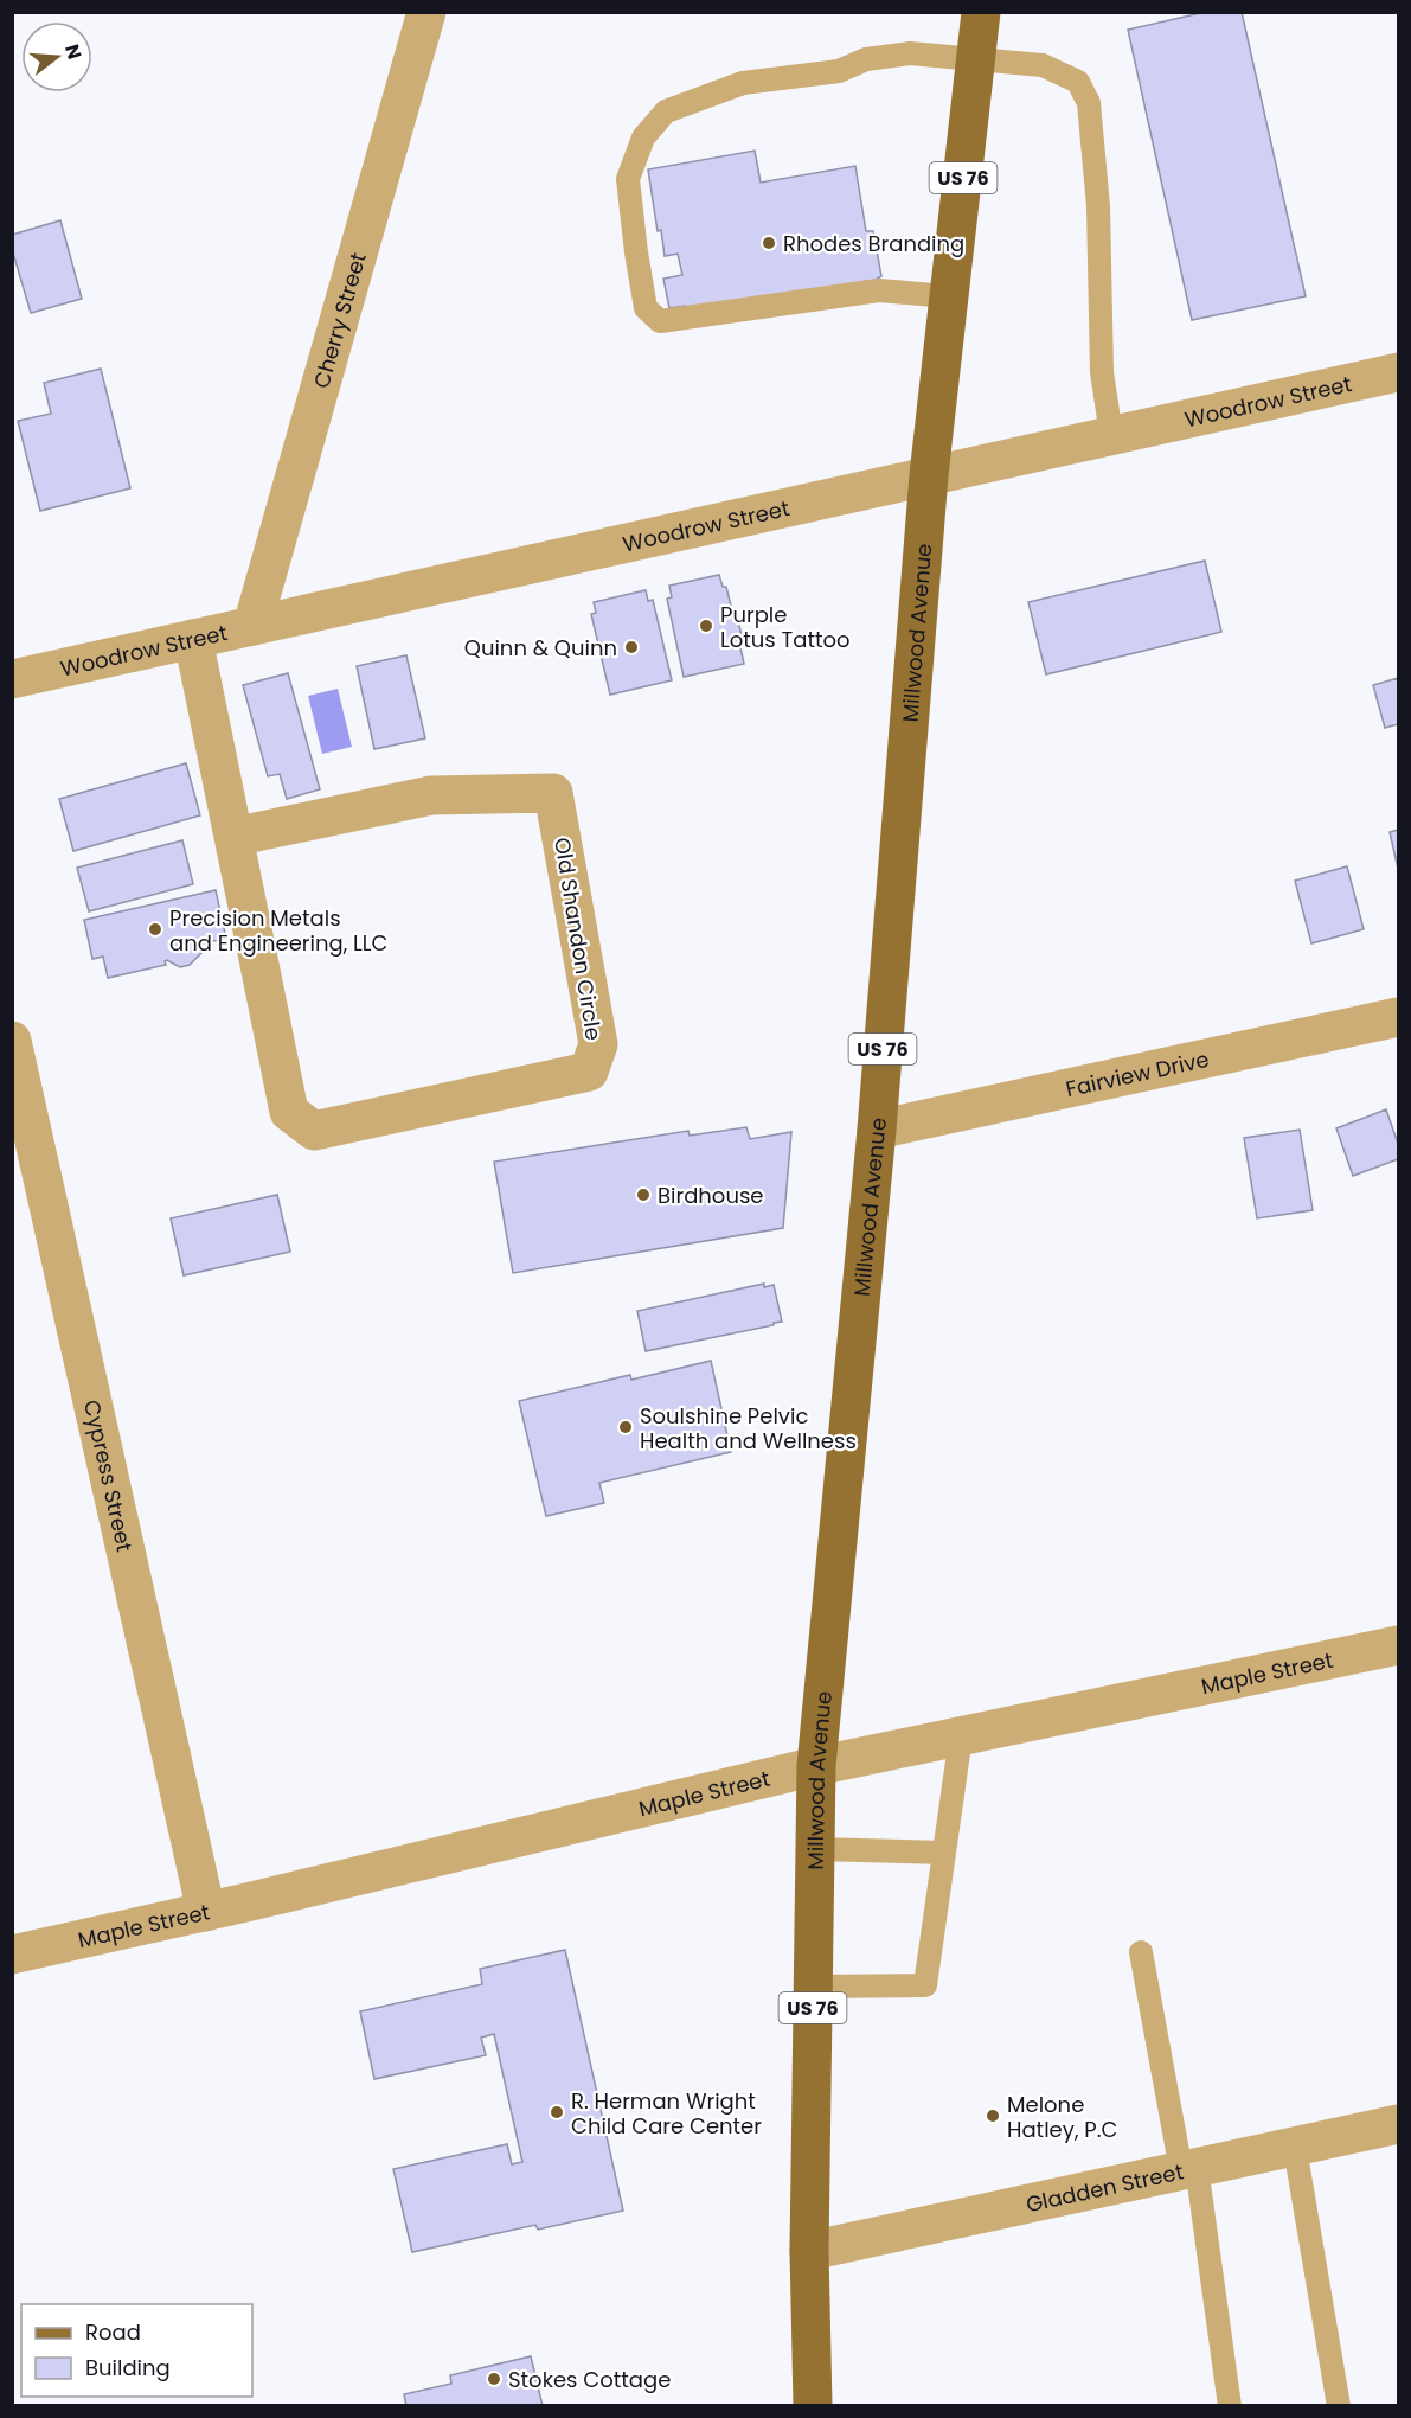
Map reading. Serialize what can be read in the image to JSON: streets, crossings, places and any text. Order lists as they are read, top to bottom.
{
  "streets": {
    "main road": ["US 76", "Millwood Avenue"],
    "street": [
      "Cherry Street",
      "Woodrow Street",
      "Old Shandon Circle",
      "Fairview Drive",
      "Cypress Street",
      "Maple Street",
      "Gladden Street"
    ]
  },
  "crossings": [
    ["Cherry Street", "Woodrow Street"],
    ["Woodrow Street", "Millwood Avenue"],
    ["Woodrow Street", "Old Shandon Circle"],
    ["Millwood Avenue", "Fairview Drive"],
    ["Millwood Avenue", "Maple Street"],
    ["Millwood Avenue", "Gladden Street"],
    ["Cypress Street", "Maple Street"]
  ],
  "places": [
    "Rhodes Branding",
    "Purple Lotus Tattoo",
    "Quinn & Quinn",
    "Precision Metals and Engineering, LLC",
    "Birdhouse",
    "Soulshine Pelvic Health and Wellness",
    "R. Herman Wright Child Care Center",
    "Melone Hatley, P.C",
    "Stokes Cottage"
  ],
  "legend": ["Road", "Building"],
  "north": "right"
}
